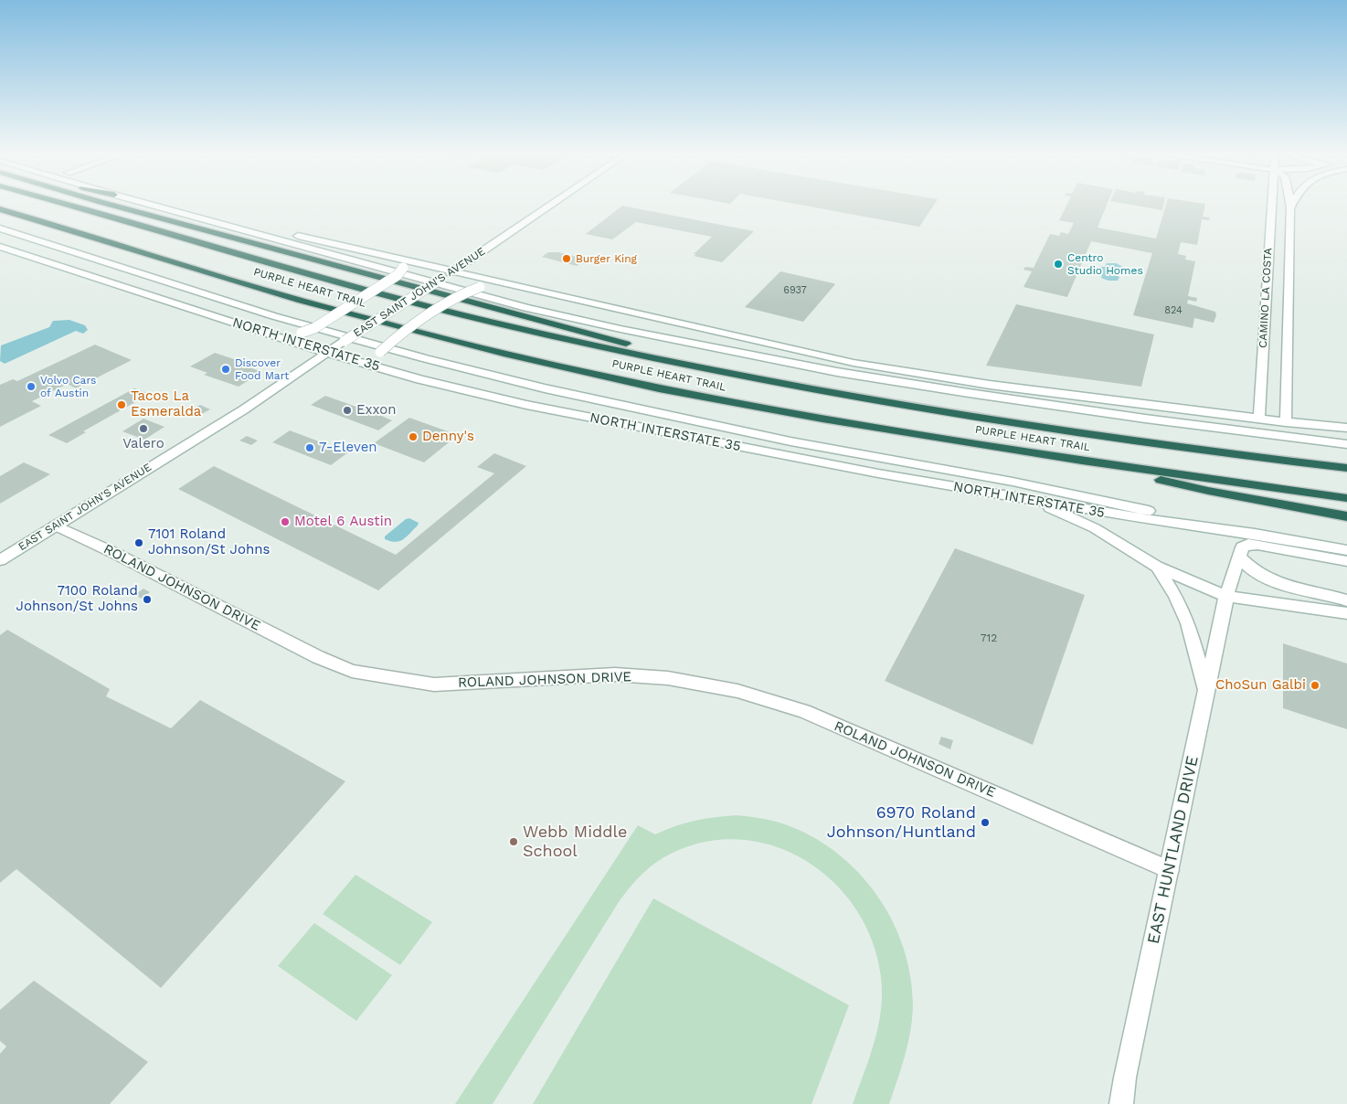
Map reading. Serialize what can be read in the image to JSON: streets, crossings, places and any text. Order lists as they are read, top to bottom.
{
  "streets": {
    "highway": ["PURPLE HEART TRAIL"],
    "main road": [
      "EAST SAINT JOHN'S AVENUE",
      "CAMINO LA COSTA",
      "NORTH INTERSTATE 35",
      "ROLAND JOHNSON DRIVE",
      "EAST HUNTLAND DRIVE"
    ]
  },
  "crossings": [
    ["EAST SAINT JOHN'S AVENUE", "NORTH INTERSTATE 35"],
    ["EAST SAINT JOHN'S AVENUE", "ROLAND JOHNSON DRIVE"],
    ["ROLAND JOHNSON DRIVE", "EAST HUNTLAND DRIVE"]
  ],
  "places": [
    "Burger King",
    "Centro Studio Homes",
    "Discover Food Mart",
    "Volvo Cars of Austin",
    "Tacos La Esmeralda",
    "Exxon",
    "Valero",
    "Denny's",
    "7-Eleven",
    "Motel 6 Austin",
    "7101 Roland Johnson/St Johns",
    "7100 Roland Johnson/St Johns",
    "ChoSun Galbi",
    "6970 Roland Johnson/Huntland",
    "Webb Middle School"
  ],
  "house_numbers": ["6937", "824", "712"]
}
